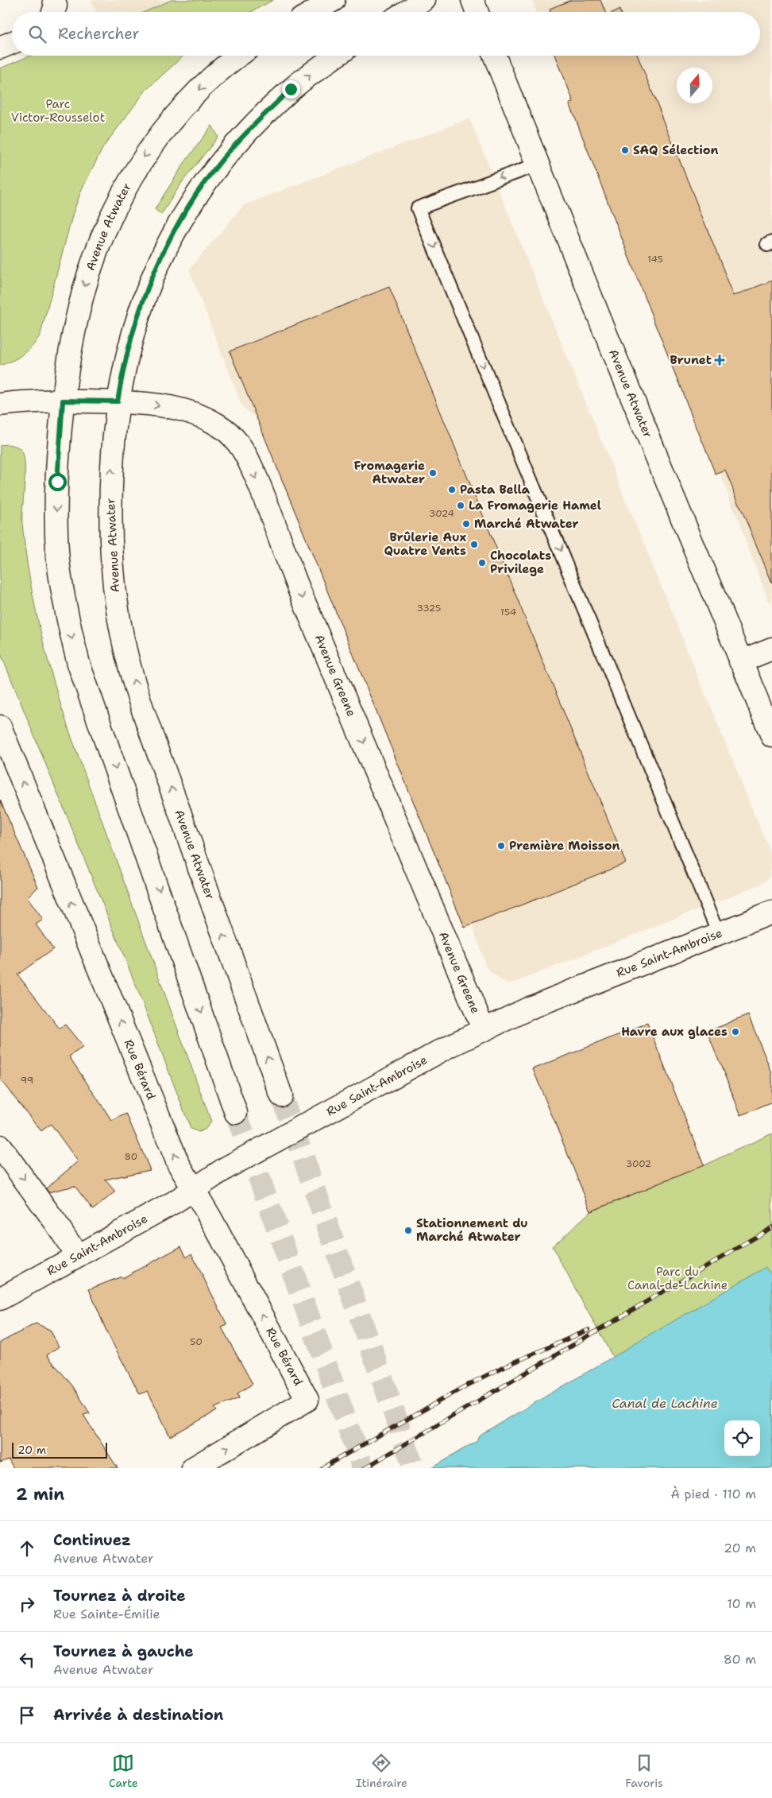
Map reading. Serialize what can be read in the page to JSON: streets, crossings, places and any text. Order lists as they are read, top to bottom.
{
  "streets": {
    "street": [
      "Avenue Atwater",
      "Avenue Greene",
      "Rue Saint-Ambroise",
      "Rue Bérard"
    ]
  },
  "crossings": [
    ["Avenue Atwater", "Avenue Greene"],
    ["Avenue Greene", "Rue Saint-Ambroise"],
    ["Rue Saint-Ambroise", "Rue Bérard"]
  ],
  "one_way": ["Avenue Greene", "Rue Bérard"],
  "water": ["Canal de Lachine"],
  "parks": ["Parc Victor-Rousselot", "Parc du Canal-de-Lachine"],
  "places": {
    "other": [
      "SAQ Sélection",
      "Fromagerie Atwater",
      "Pasta Bella",
      "La Fromagerie Hamel",
      "Marché Atwater",
      "Brûlerie Aux Quatre Vents",
      "Chocolats Privilege",
      "Première Moisson",
      "Havre aux glaces",
      "Stationnement du Marché Atwater"
    ],
    "health": ["Brunet"]
  },
  "house_numbers": [
    "145",
    "3024",
    "3325",
    "154",
    "99",
    "80",
    "3002",
    "50"
  ],
  "scale_bar": "20 m",
  "north": "top",
  "page": {
    "search": "Rechercher",
    "scale": "20 m",
    "heading": ["2 min", "À pied · 110 m"],
    "list": [
      ["Continuez", "Avenue Atwater", "20 m"],
      ["Tournez à droite", "Rue Sainte-Émilie", "10 m"],
      ["Tournez à gauche", "Avenue Atwater", "80 m"],
      "Arrivée à destination"
    ],
    "nav": ["Carte", "Itinéraire", "Favoris"]
  }
}
